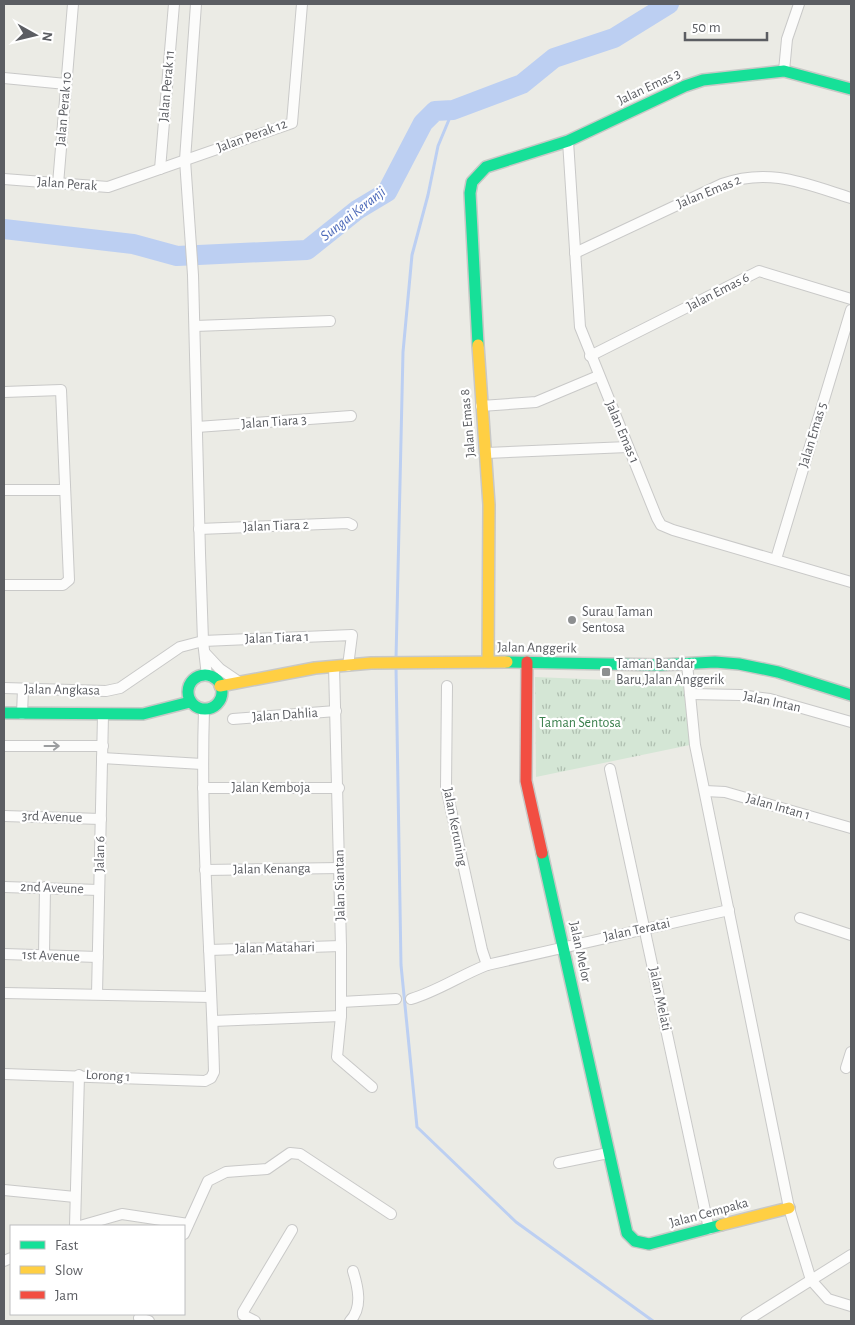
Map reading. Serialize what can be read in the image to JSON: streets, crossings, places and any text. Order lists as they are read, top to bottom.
{
  "streets": {
    "street": [
      "Jalan Perak 11",
      "Jalan Emas 3",
      "Jalan Perak 10",
      "Jalan Perak 12",
      "Jalan Perak",
      "Jalan Emas 2",
      "Jalan Emas 6",
      "Jalan Tiara 3",
      "Jalan Emas 8",
      "Jalan Emas 1",
      "Jalan Emas 5",
      "Jalan Tiara 2",
      "Jalan Tiara 1",
      "Jalan Anggerik",
      "Jalan Angkasa",
      "Jalan Intan",
      "Jalan Dahlia",
      "Jalan Kemboja",
      "Jalan Intan 1",
      "3rd Avenue",
      "Jalan Keruning",
      "Jalan 6",
      "Jalan Kenanga",
      "Jalan Siantan",
      "2nd Aveune",
      "Jalan Teratai",
      "Jalan Matahari",
      "Jalan Melor",
      "1st Avenue",
      "Jalan Melati",
      "Lorong 1",
      "Jalan Cempaka"
    ]
  },
  "crossings": [
    ["Jalan Perak 11", "Jalan Perak 12"],
    ["Jalan Perak 11", "Jalan Perak"],
    ["Jalan Perak 11", "Jalan Tiara 3"],
    ["Jalan Perak 11", "Jalan Tiara 2"],
    ["Jalan Perak 11", "Jalan Tiara 1"],
    ["Jalan Perak 11", "Jalan Anggerik"],
    ["Jalan Emas 3", "Jalan Emas 8"],
    ["Jalan Emas 3", "Jalan Emas 1"],
    ["Jalan Perak 10", "Jalan Perak"],
    ["Jalan Perak 12", "Jalan Perak"],
    ["Jalan Emas 2", "Jalan Emas 1"],
    ["Jalan Emas 6", "Jalan Emas 1"],
    ["Jalan Emas 8", "Jalan Anggerik"],
    ["Jalan Emas 1", "Jalan Emas 5"],
    ["Jalan Tiara 1", "Jalan Anggerik"],
    ["Jalan Tiara 1", "Jalan Angkasa"],
    ["Jalan Anggerik", "Jalan Siantan"],
    ["Jalan Anggerik", "Jalan Melor"],
    ["Jalan Dahlia", "Jalan Siantan"],
    ["Jalan Kemboja", "Jalan Siantan"],
    ["3rd Avenue", "Jalan 6"],
    ["Jalan Keruning", "Jalan Teratai"],
    ["Jalan 6", "2nd Aveune"],
    ["Jalan 6", "1st Avenue"],
    ["Jalan Kenanga", "Jalan Siantan"],
    ["Jalan Siantan", "Jalan Matahari"],
    ["Jalan Teratai", "Jalan Melor"],
    ["Jalan Teratai", "Jalan Melati"],
    ["Jalan Melor", "Jalan Cempaka"],
    ["Jalan Melati", "Jalan Cempaka"]
  ],
  "water": ["Sungai Keranji"],
  "parks": ["Taman Sentosa"],
  "places": {
    "other": ["Surau Taman Sentosa"],
    "transit": ["Taman Bandar Baru,Jalan Anggerik"]
  },
  "legend": ["Fast", "Slow", "Jam"],
  "scale_bar": "50 m",
  "north": "right"
}
